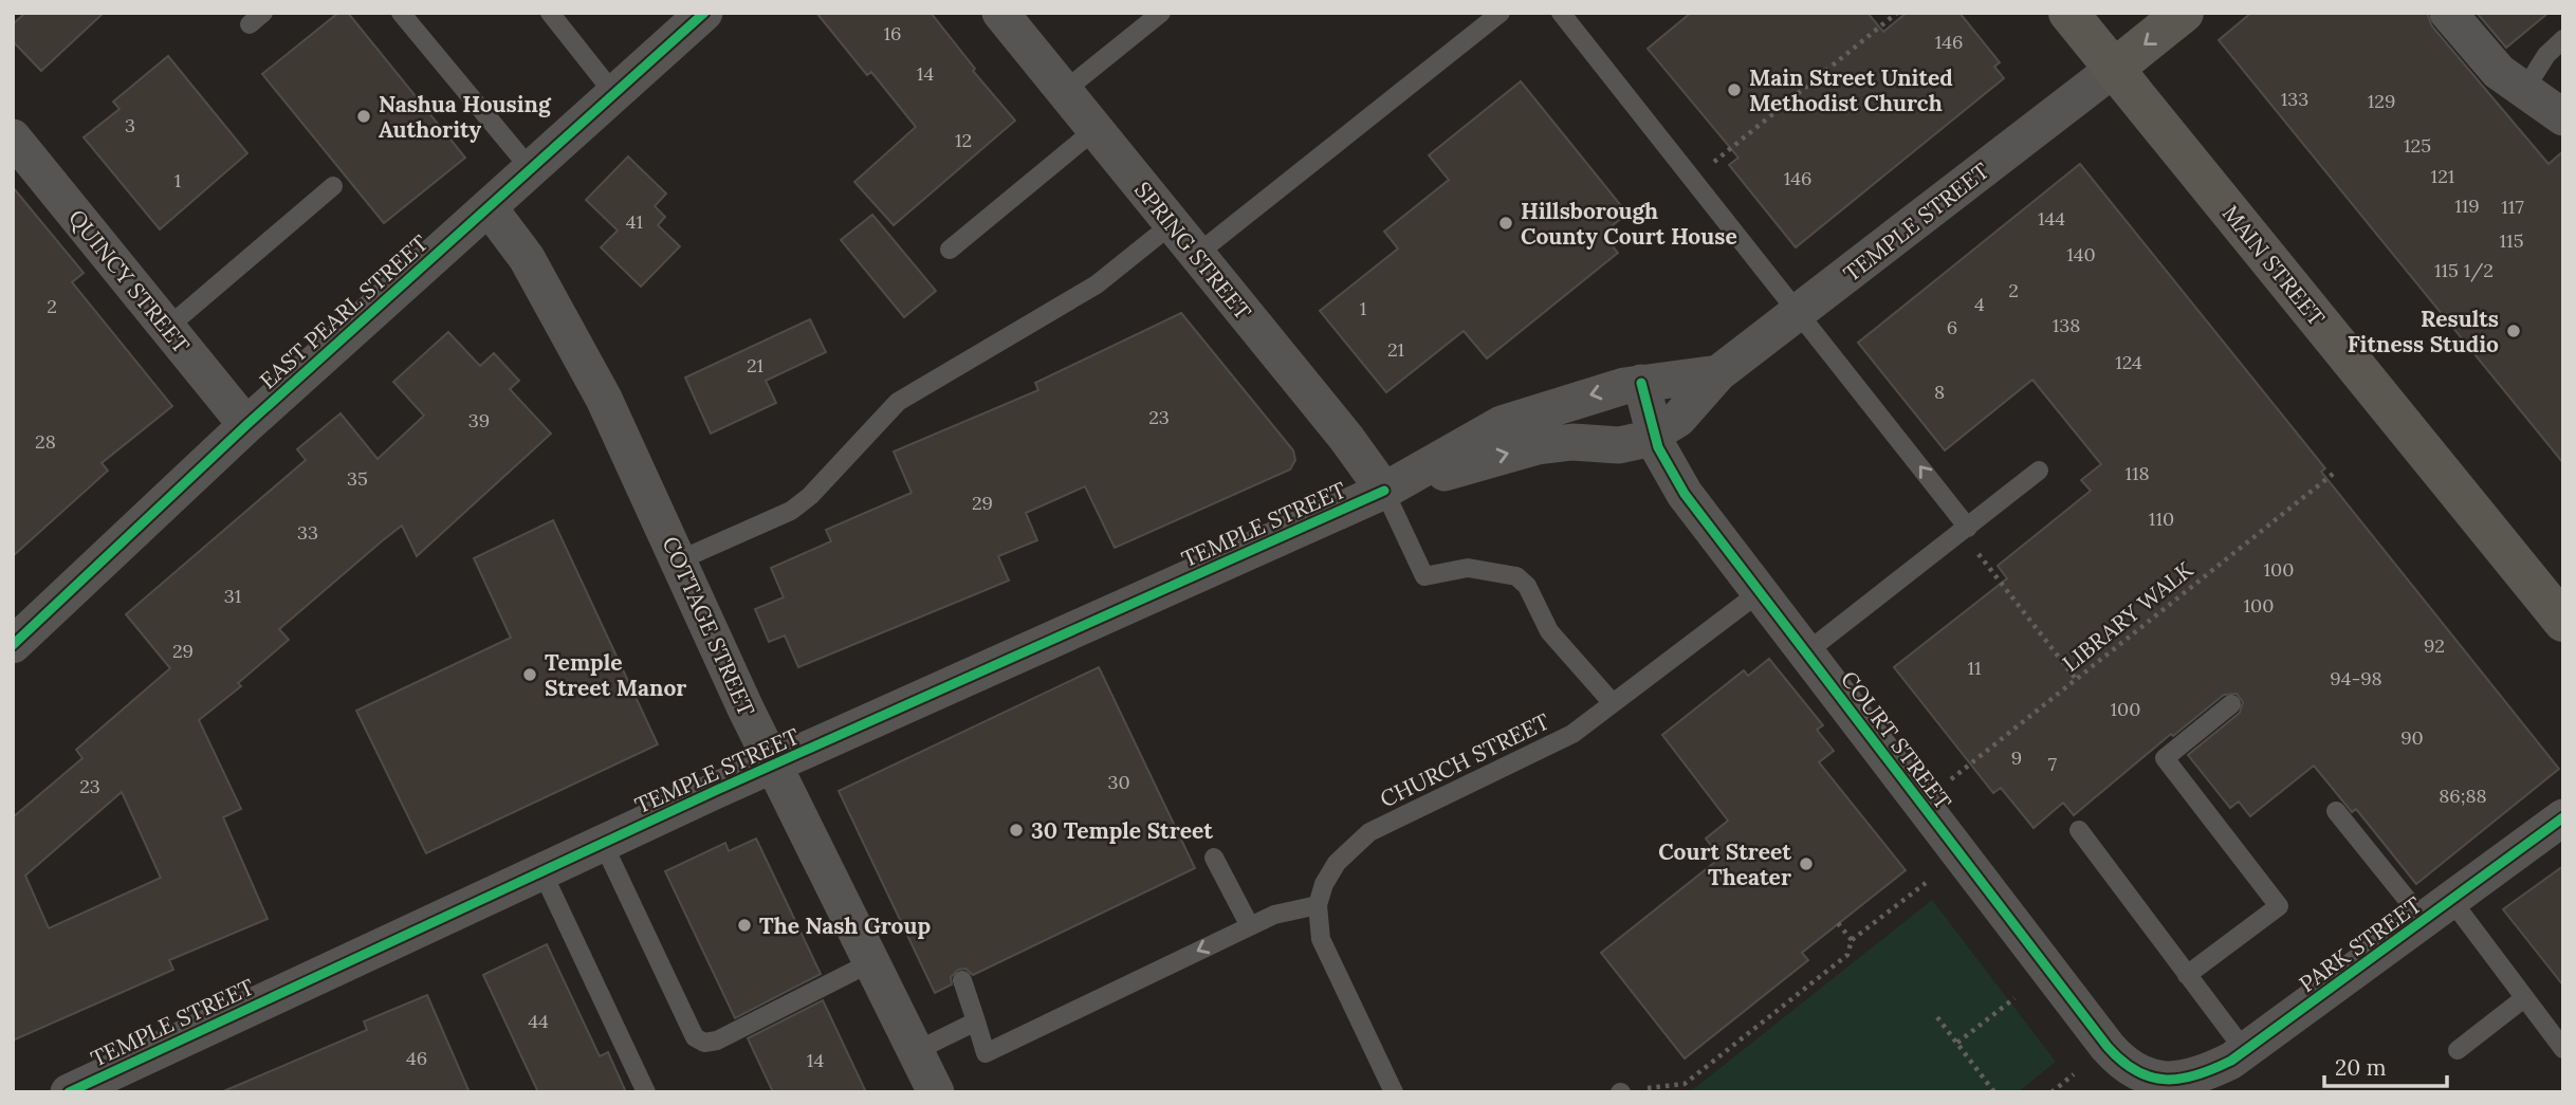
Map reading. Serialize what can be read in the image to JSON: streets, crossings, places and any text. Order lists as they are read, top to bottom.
{
  "streets": {
    "main road": ["MAIN STREET"],
    "street": [
      "TEMPLE STREET",
      "SPRING STREET",
      "QUINCY STREET",
      "EAST PEARL STREET",
      "COTTAGE STREET",
      "COURT STREET",
      "PARK STREET"
    ],
    "lane": ["CHURCH STREET"],
    "path": ["LIBRARY WALK"]
  },
  "crossings": [
    ["TEMPLE STREET", "SPRING STREET"],
    ["TEMPLE STREET", "MAIN STREET"],
    ["TEMPLE STREET", "COTTAGE STREET"],
    ["TEMPLE STREET", "COURT STREET"],
    ["QUINCY STREET", "EAST PEARL STREET"],
    ["EAST PEARL STREET", "COTTAGE STREET"],
    ["COURT STREET", "CHURCH STREET"],
    ["COURT STREET", "PARK STREET"]
  ],
  "places": [
    "Main Street United Methodist Church",
    "Nashua Housing Authority",
    "Hillsborough County Court House",
    "Results Fitness Studio",
    "Temple Street Manor",
    "30 Temple Street",
    "Court Street Theater",
    "The Nash Group"
  ],
  "house_numbers": [
    "16",
    "146",
    "14",
    "133",
    "129",
    "3",
    "12",
    "125",
    "121",
    "146",
    "1",
    "119",
    "117",
    "144",
    "41",
    "115",
    "140",
    "115 1/2",
    "2",
    "4",
    "2",
    "1",
    "138",
    "6",
    "21",
    "124",
    "21",
    "8",
    "23",
    "39",
    "28",
    "118",
    "35",
    "29",
    "110",
    "33",
    "100",
    "31",
    "100",
    "92",
    "29",
    "11",
    "94-98",
    "100",
    "90",
    "9",
    "7",
    "30",
    "23",
    "86;88",
    "44",
    "46",
    "14"
  ],
  "scale_bar": "20 m"
}
